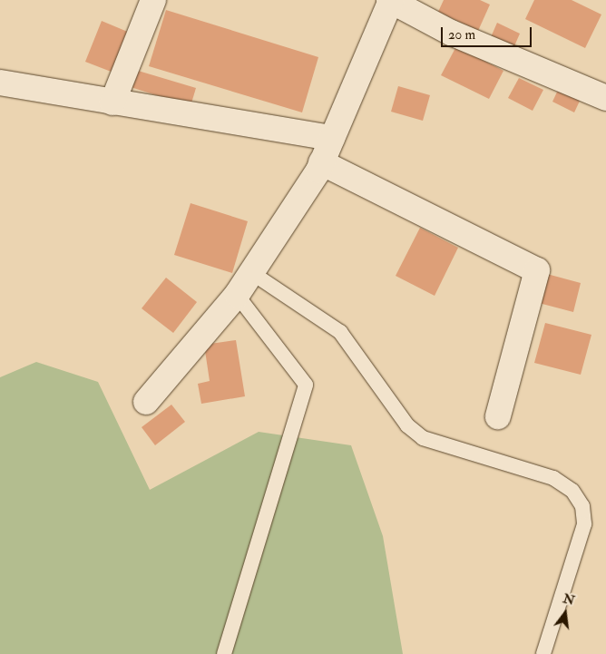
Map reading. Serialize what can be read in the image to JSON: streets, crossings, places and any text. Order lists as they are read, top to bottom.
{
  "scale_bar": "20 m",
  "north": "top"
}
